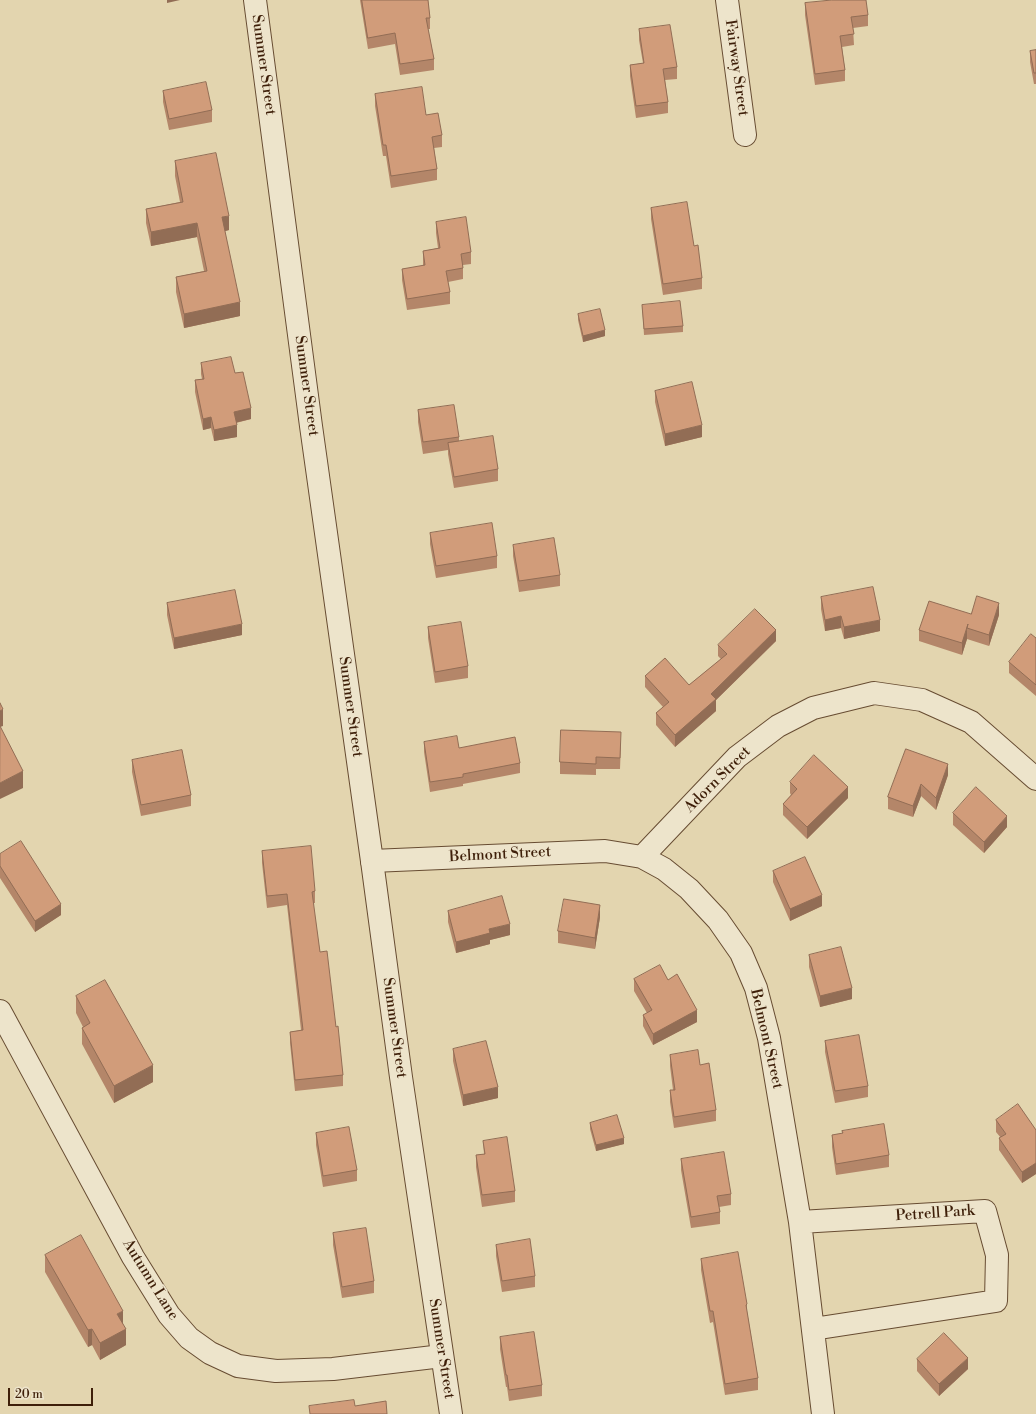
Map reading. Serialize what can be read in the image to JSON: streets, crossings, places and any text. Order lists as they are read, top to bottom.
{
  "streets": {
    "street": [
      "Summer Street",
      "Fairway Street",
      "Adorn Street",
      "Belmont Street",
      "Petrell Park",
      "Autumn Lane"
    ]
  },
  "crossings": [
    ["Summer Street", "Belmont Street"],
    ["Summer Street", "Autumn Lane"],
    ["Adorn Street", "Belmont Street"],
    ["Belmont Street", "Petrell Park"]
  ],
  "scale_bar": "20 m"
}
